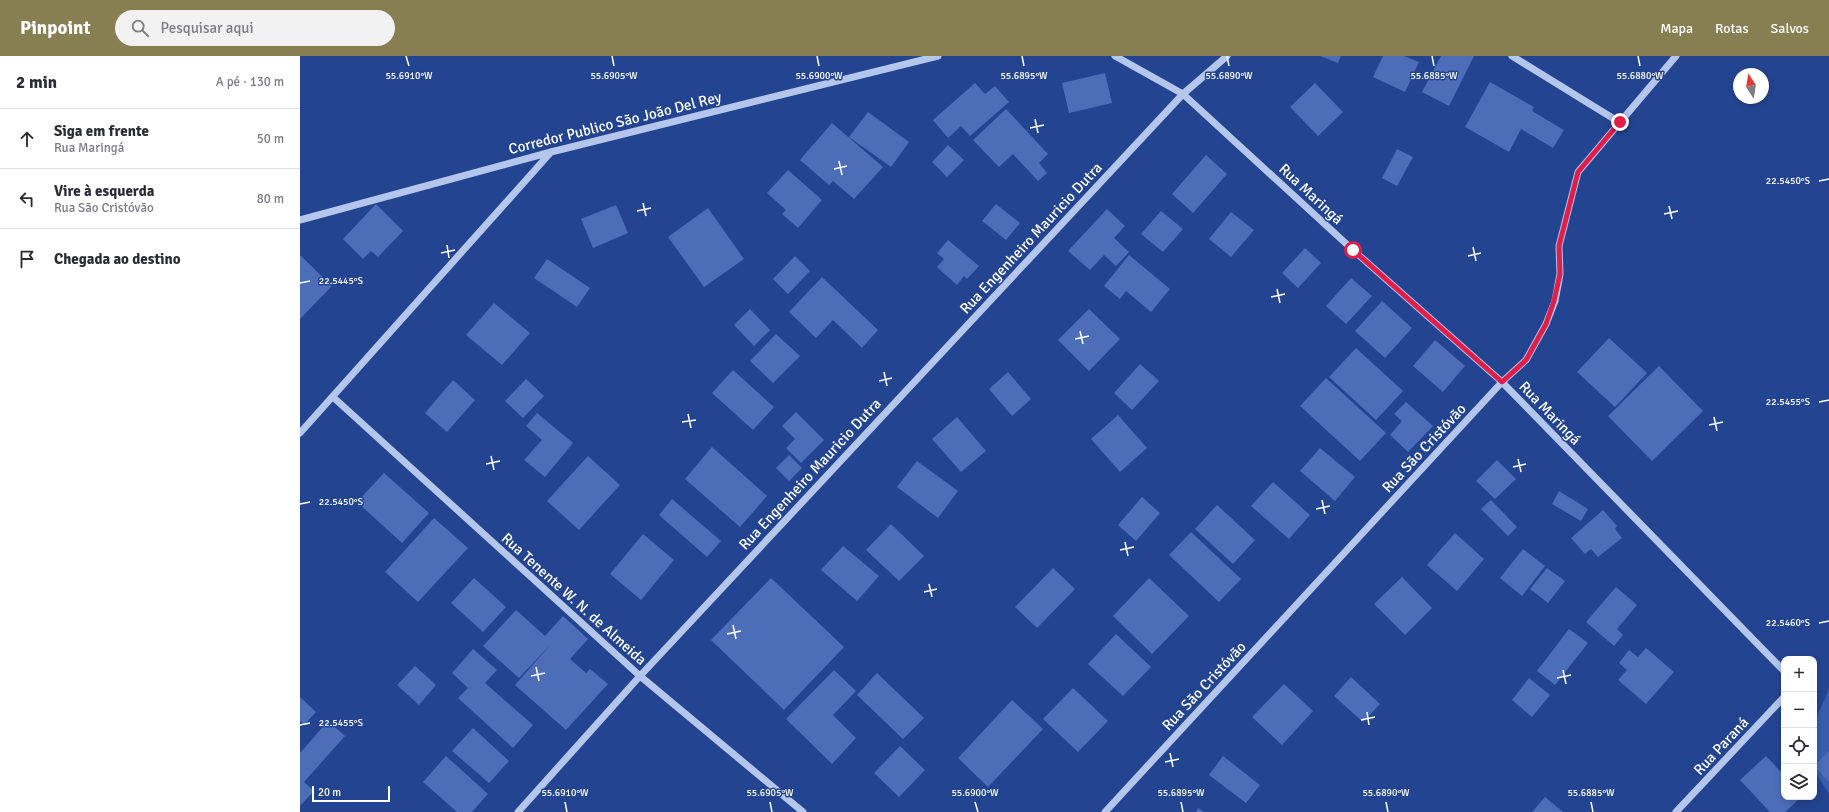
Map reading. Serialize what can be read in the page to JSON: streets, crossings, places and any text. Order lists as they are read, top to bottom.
{
  "streets": {
    "street": [
      "Corredor Publico São João Del Rey",
      "Rua Maringá",
      "Rua Engenheiro Mauricio Dutra",
      "Rua São Cristóvão",
      "Rua Tenente W. N. de Almeida",
      "Rua Paraná"
    ]
  },
  "crossings": [
    ["Rua Maringá", "Rua Engenheiro Mauricio Dutra"],
    ["Rua Maringá", "Rua São Cristóvão"],
    ["Rua Engenheiro Mauricio Dutra", "Rua Tenente W. N. de Almeida"]
  ],
  "scale_bar": "20 m",
  "north": "top",
  "page": {
    "header": "Pinpoint",
    "search": "Pesquisar aqui",
    "nav": ["Mapa", "Rotas", "Salvos"],
    "heading": ["2 min", "A pé · 130 m"],
    "list": [
      ["Siga em frente", "Rua Maringá", "50 m"],
      ["Vire à esquerda", "Rua São Cristóvão", "80 m"],
      "Chegada ao destino"
    ],
    "map_buttons": ["+", "−"],
    "scale": "20 m"
  },
  "coordinates": [
    "55.6910°W",
    "55.6905°W",
    "55.6900°W",
    "55.6895°W",
    "55.6890°W",
    "55.6885°W",
    "55.6880°W",
    "22.5450°S",
    "22.5445°S",
    "22.5455°S",
    "22.5460°S"
  ]
}
